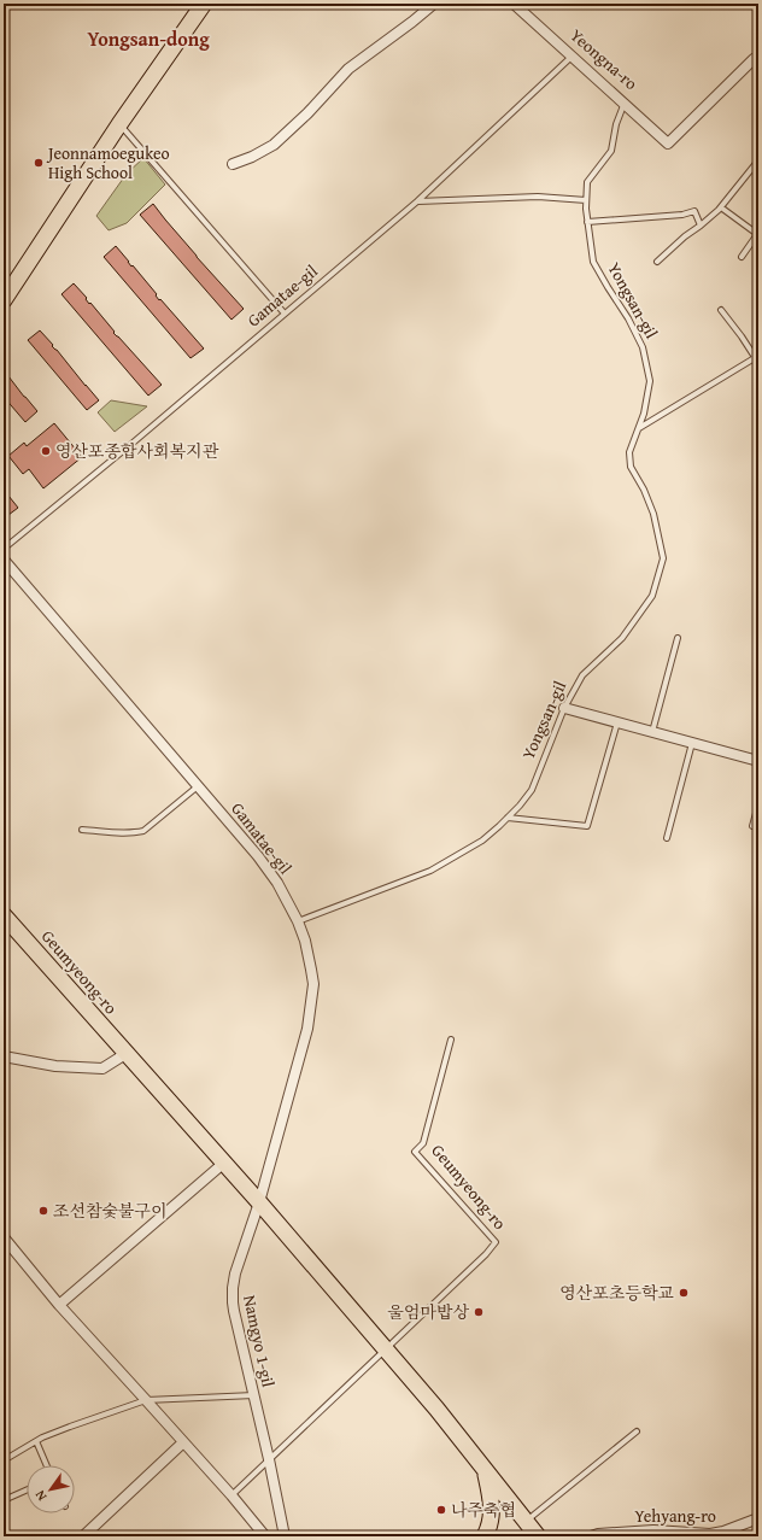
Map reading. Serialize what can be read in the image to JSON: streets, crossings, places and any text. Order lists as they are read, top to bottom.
{
  "streets": {
    "main road": ["Geumyeong-ro"],
    "street": [
      "Yeongna-ro",
      "Gamatae-gil",
      "Namgyo 1-gil",
      "Yehyang-ro"
    ],
    "lane": ["Yongsan-gil"]
  },
  "crossings": [
    ["Yeongna-ro", "Gamatae-gil"],
    ["Yeongna-ro", "Yongsan-gil"],
    ["Gamatae-gil", "Yongsan-gil"],
    ["Gamatae-gil", "Geumyeong-ro"],
    ["Gamatae-gil", "Namgyo 1-gil"],
    ["Geumyeong-ro", "Namgyo 1-gil"]
  ],
  "districts": ["Yongsan-dong"],
  "places": [
    "Jeonnamoegukeo High School",
    "영산포종합사회복지관",
    "조선참숯불구이",
    "영산포초등학교",
    "울엄마밥상",
    "나주축협"
  ],
  "north": "bottom left"
}
